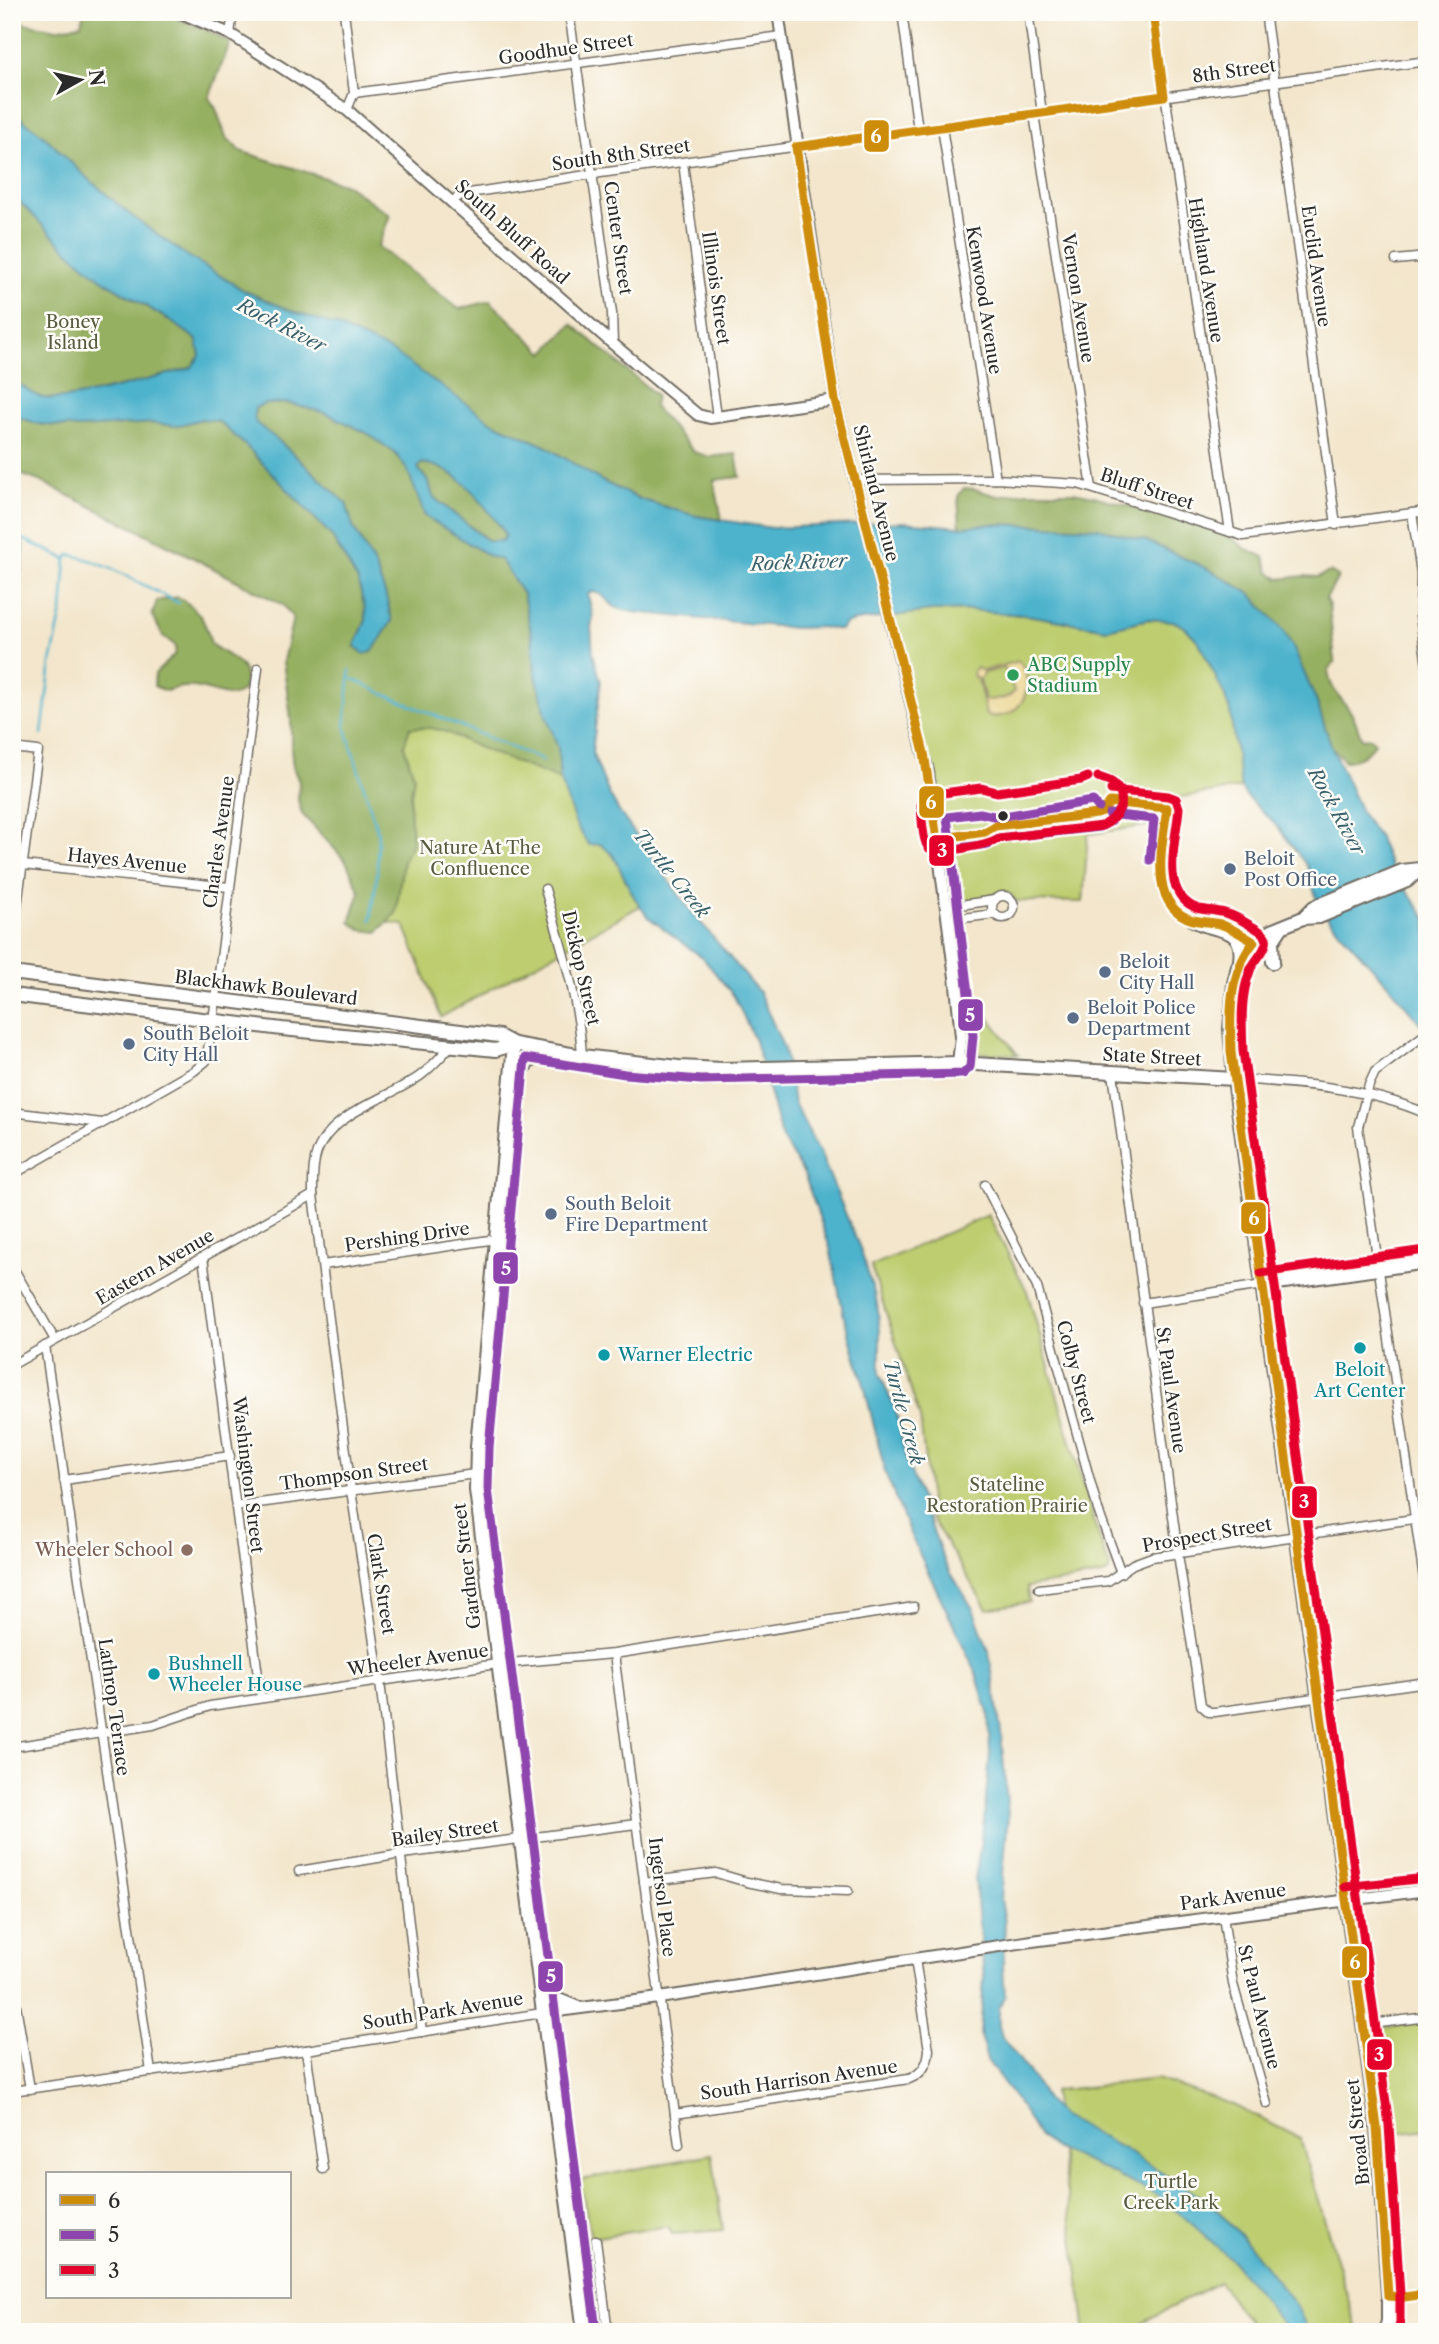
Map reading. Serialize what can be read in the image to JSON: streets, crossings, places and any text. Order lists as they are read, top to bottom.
{
  "streets": {
    "main road": [
      "Blackhawk Boulevard",
      "State Street",
      "Gardner Street",
      "Broad Street"
    ],
    "street": [
      "Goodhue Street",
      "8th Street",
      "South 8th Street",
      "South Bluff Road",
      "Center Street",
      "Euclid Avenue",
      "Highland Avenue",
      "Illinois Street",
      "Vernon Avenue",
      "Kenwood Avenue",
      "Bluff Street",
      "Shirland Avenue",
      "Charles Avenue",
      "Hayes Avenue",
      "Dickop Street",
      "Pershing Drive",
      "Eastern Avenue",
      "Colby Street",
      "St Paul Avenue",
      "Thompson Street",
      "Washington Street",
      "Prospect Street",
      "Clark Street",
      "Wheeler Avenue",
      "Lathrop Terrace",
      "Bailey Street",
      "Ingersol Place",
      "Park Avenue",
      "South Park Avenue",
      "South Harrison Avenue"
    ]
  },
  "crossings": [
    ["Goodhue Street", "Center Street"],
    ["Goodhue Street", "Shirland Avenue"],
    ["8th Street", "South 8th Street"],
    ["8th Street", "Euclid Avenue"],
    ["8th Street", "Highland Avenue"],
    ["8th Street", "Vernon Avenue"],
    ["8th Street", "Kenwood Avenue"],
    ["8th Street", "Shirland Avenue"],
    ["South 8th Street", "South Bluff Road"],
    ["South 8th Street", "Center Street"],
    ["South 8th Street", "Illinois Street"],
    ["South 8th Street", "Shirland Avenue"],
    ["South Bluff Road", "Center Street"],
    ["South Bluff Road", "Illinois Street"],
    ["South Bluff Road", "Shirland Avenue"],
    ["Euclid Avenue", "Bluff Street"],
    ["Highland Avenue", "Bluff Street"],
    ["Vernon Avenue", "Bluff Street"],
    ["Kenwood Avenue", "Bluff Street"],
    ["Bluff Street", "Shirland Avenue"],
    ["Shirland Avenue", "State Street"],
    ["Charles Avenue", "Hayes Avenue"],
    ["Charles Avenue", "Blackhawk Boulevard"],
    ["Dickop Street", "Blackhawk Boulevard"],
    ["Blackhawk Boulevard", "State Street"],
    ["Blackhawk Boulevard", "Gardner Street"],
    ["Blackhawk Boulevard", "Clark Street"],
    ["State Street", "St Paul Avenue"],
    ["State Street", "Broad Street"],
    ["Pershing Drive", "Gardner Street"],
    ["Pershing Drive", "Clark Street"],
    ["Eastern Avenue", "Washington Street"],
    ["Eastern Avenue", "Clark Street"],
    ["Eastern Avenue", "Lathrop Terrace"],
    ["Colby Street", "Prospect Street"],
    ["St Paul Avenue", "Prospect Street"],
    ["St Paul Avenue", "Park Avenue"],
    ["St Paul Avenue", "Broad Street"],
    ["Thompson Street", "Washington Street"],
    ["Thompson Street", "Gardner Street"],
    ["Thompson Street", "Clark Street"],
    ["Washington Street", "Wheeler Avenue"],
    ["Prospect Street", "Broad Street"],
    ["Gardner Street", "Wheeler Avenue"],
    ["Gardner Street", "Bailey Street"],
    ["Gardner Street", "South Park Avenue"],
    ["Clark Street", "Wheeler Avenue"],
    ["Clark Street", "Bailey Street"],
    ["Clark Street", "South Park Avenue"],
    ["Wheeler Avenue", "Lathrop Terrace"],
    ["Wheeler Avenue", "Ingersol Place"],
    ["Lathrop Terrace", "South Park Avenue"],
    ["Bailey Street", "Ingersol Place"],
    ["Ingersol Place", "South Park Avenue"],
    ["Ingersol Place", "South Harrison Avenue"],
    ["Park Avenue", "South Park Avenue"],
    ["Park Avenue", "Broad Street"],
    ["South Park Avenue", "South Harrison Avenue"]
  ],
  "water": ["Rock River", "Turtle Creek"],
  "parks": [
    "Boney Island",
    "Nature At The Confluence",
    "Stateline Restoration Prairie",
    "Turtle Creek Park"
  ],
  "places": [
    "ABC Supply Stadium",
    "Beloit Post Office",
    "Beloit City Hall",
    "Beloit Police Department",
    "South Beloit City Hall",
    "South Beloit Fire Department",
    "Beloit Art Center",
    "Warner Electric",
    "Wheeler School",
    "Bushnell Wheeler House"
  ],
  "lines": ["transit line 6", "transit line 3", "transit line 5"],
  "legend": ["6", "5", "3"],
  "north": "right"
}
